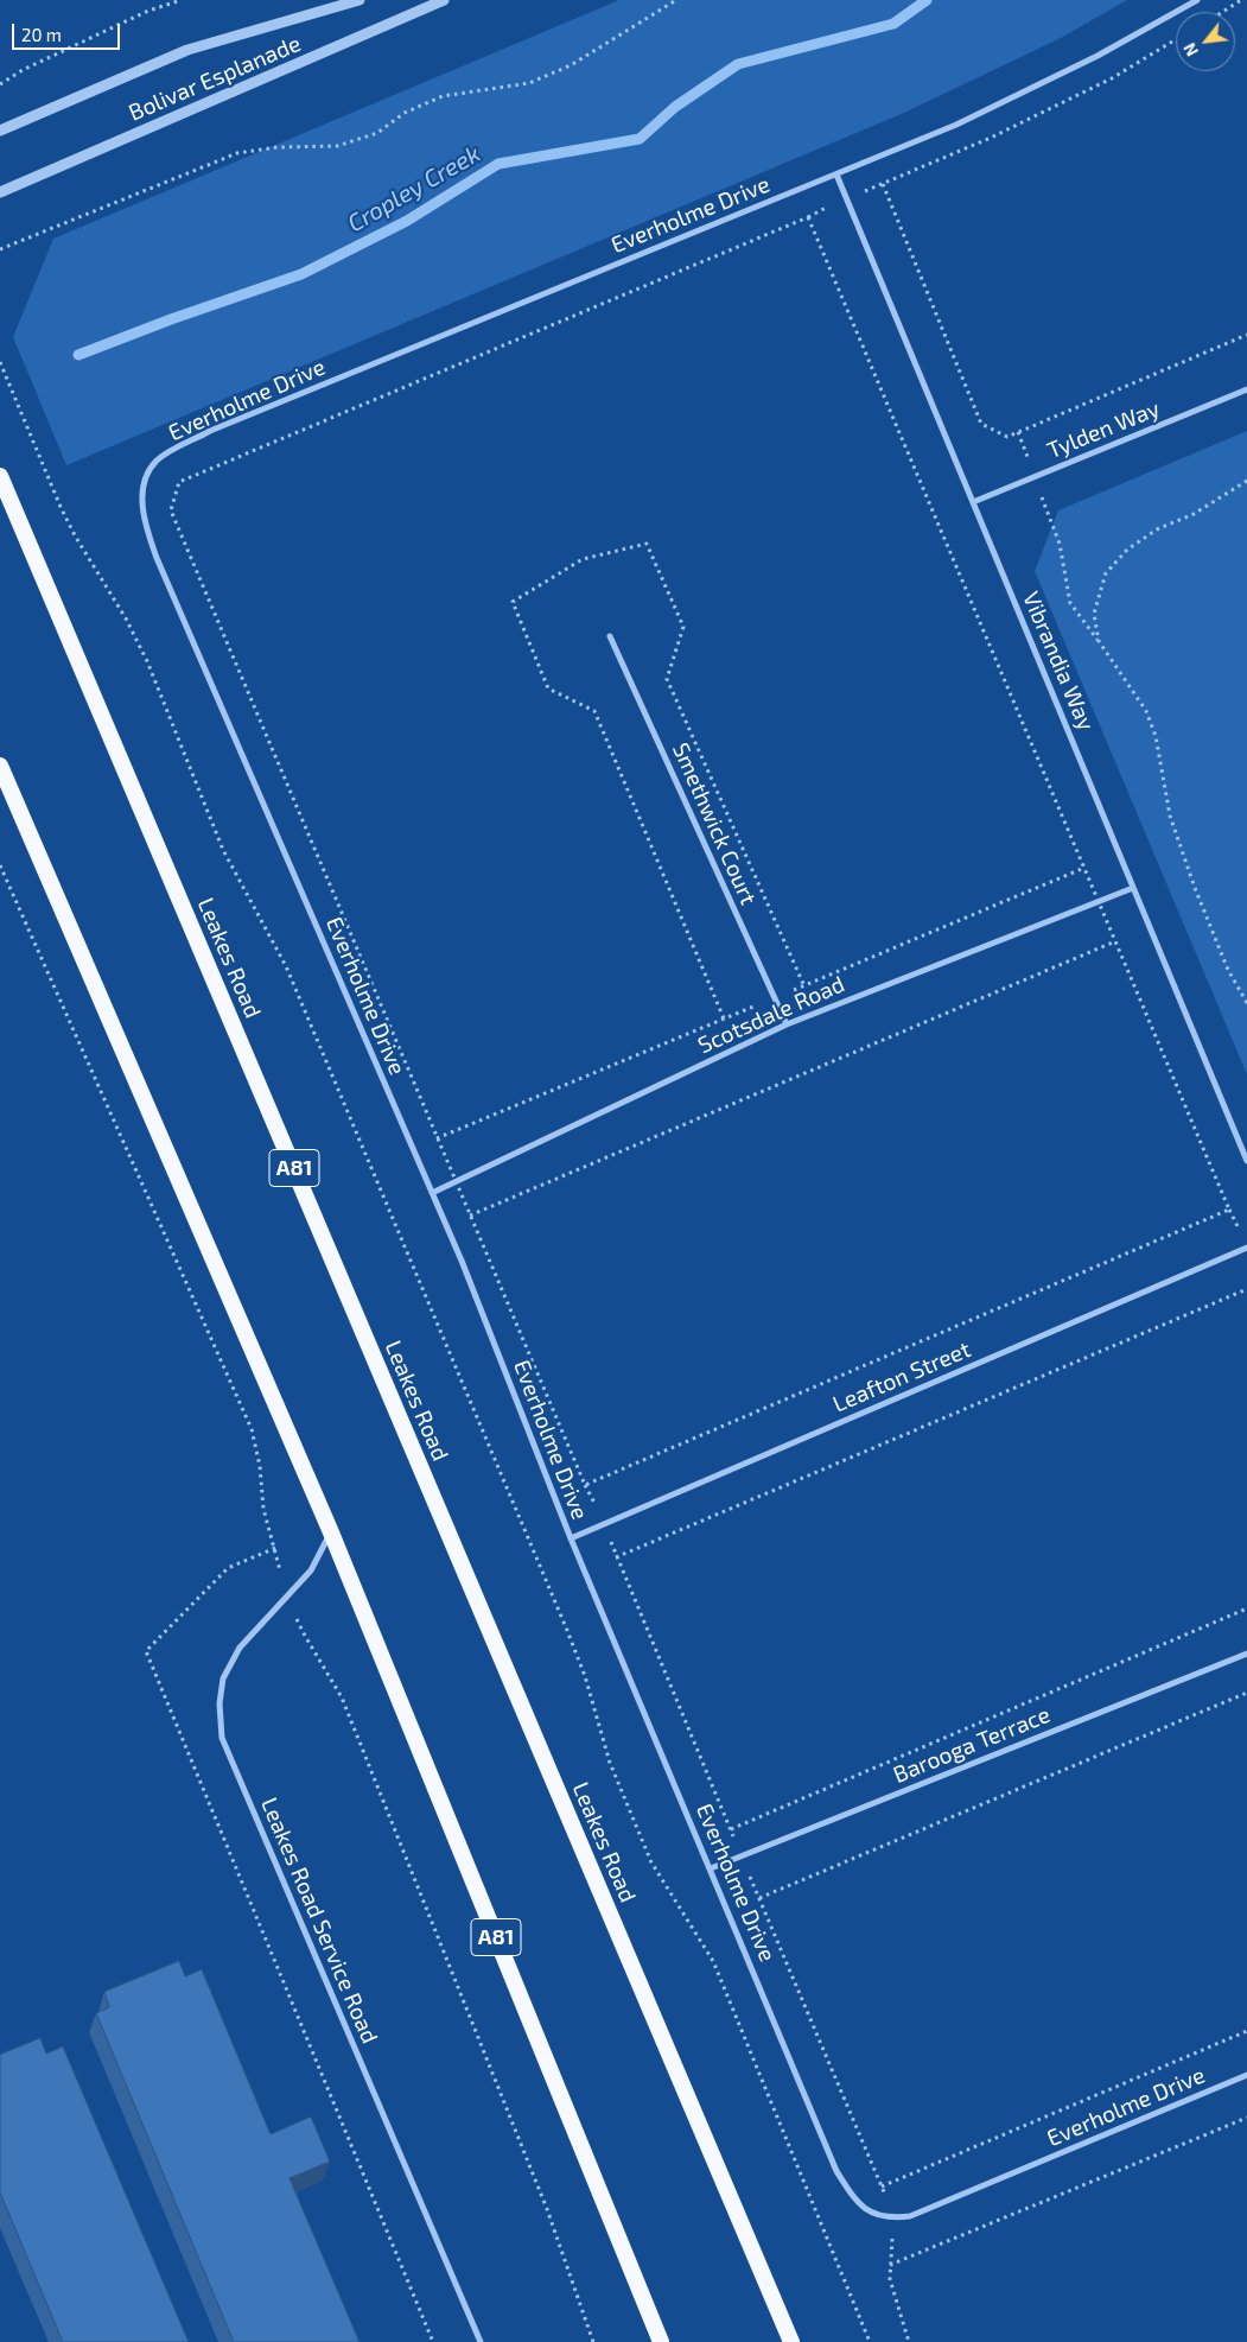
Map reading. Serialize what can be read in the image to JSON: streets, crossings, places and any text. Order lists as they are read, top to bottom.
{
  "streets": {
    "highway": ["Leakes Road", "A81"],
    "street": [
      "Bolivar Esplanade",
      "Everholme Drive",
      "Tylden Way",
      "Vibrandia Way",
      "Smethwick Court",
      "Scotsdale Road",
      "Leafton Street",
      "Barooga Terrace",
      "Leakes Road Service Road"
    ]
  },
  "crossings": [
    ["Everholme Drive", "Vibrandia Way"],
    ["Everholme Drive", "Scotsdale Road"],
    ["Everholme Drive", "Leafton Street"],
    ["Everholme Drive", "Barooga Terrace"],
    ["Tylden Way", "Vibrandia Way"],
    ["Vibrandia Way", "Scotsdale Road"],
    ["Smethwick Court", "Scotsdale Road"],
    ["A81", "Leakes Road Service Road"]
  ],
  "water": ["Cropley Creek"],
  "scale_bar": "20 m",
  "north": "bottom left"
}
